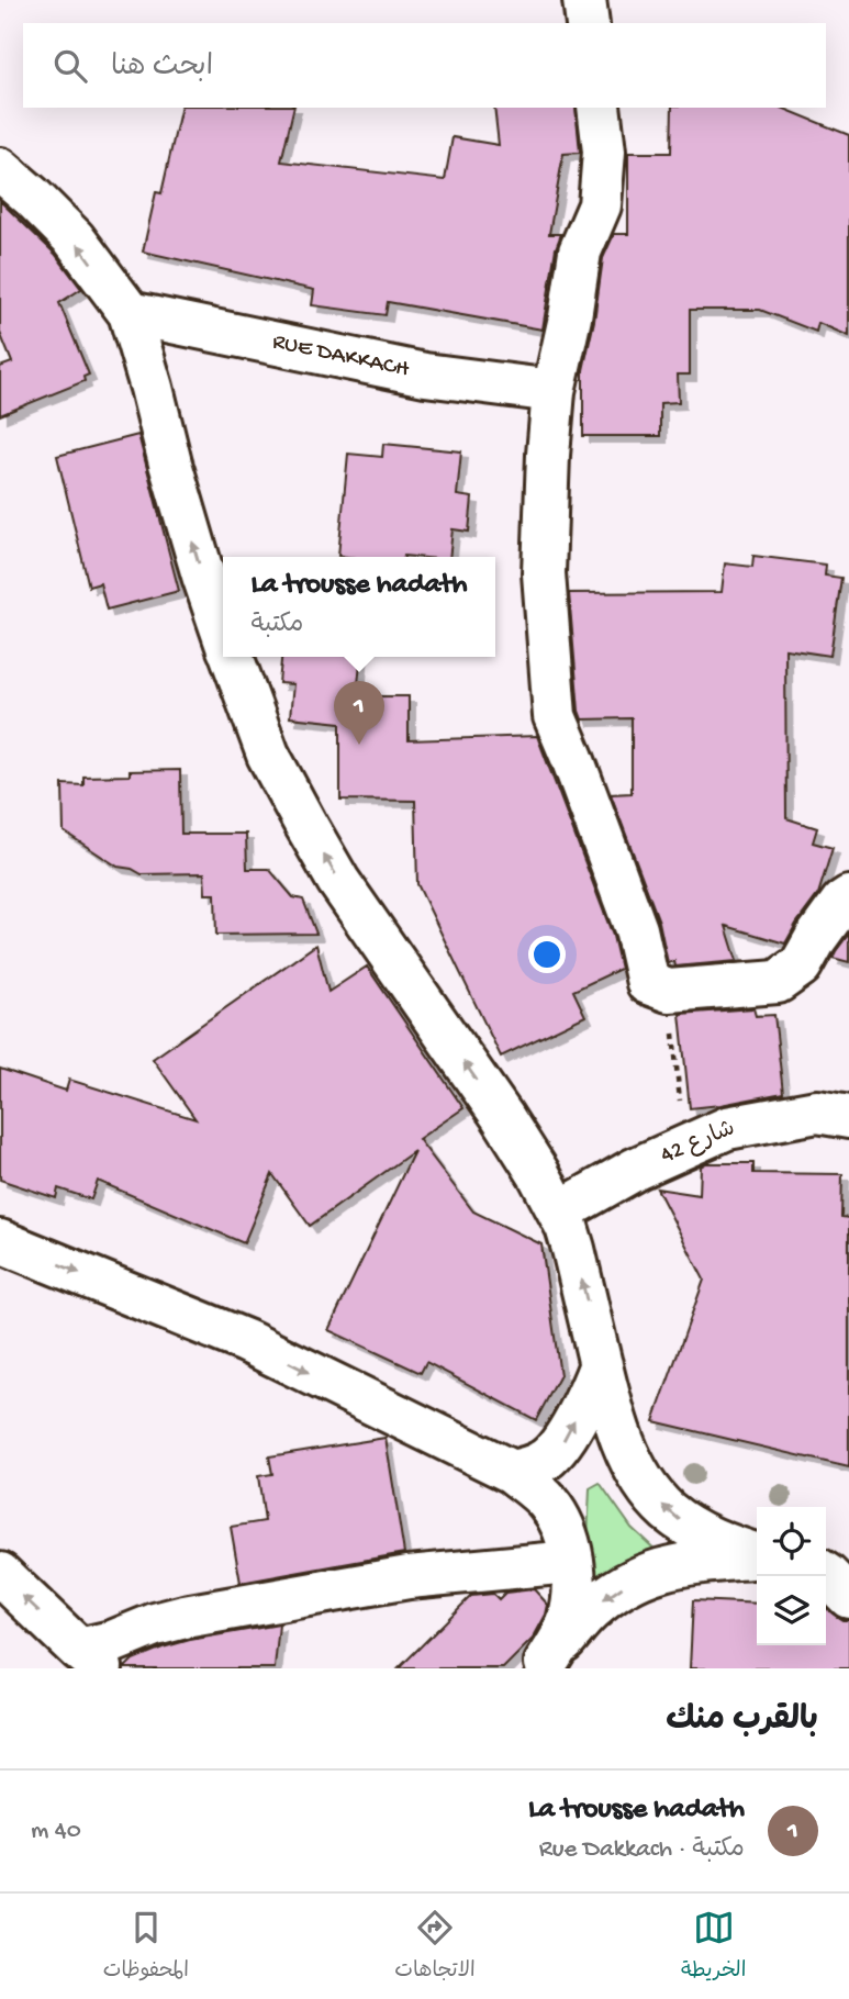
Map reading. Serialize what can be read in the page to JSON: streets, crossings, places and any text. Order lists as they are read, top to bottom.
{
  "streets": {
    "street": ["RUE DAKKACH", "شارع 42"]
  },
  "page": {
    "search": "ابحث هنا",
    "popup": ["La trousse hadath", "مكتبة"],
    "pins": "1",
    "heading": "بالقرب منك",
    "list": [
      {
        "mark": "1",
        "name": "La trousse hadath",
        "note": "مكتبة · Rue Dakkach",
        "value": "40 m"
      }
    ],
    "nav": ["الخريطة", "الاتجاهات", "المحفوظات"]
  }
}
